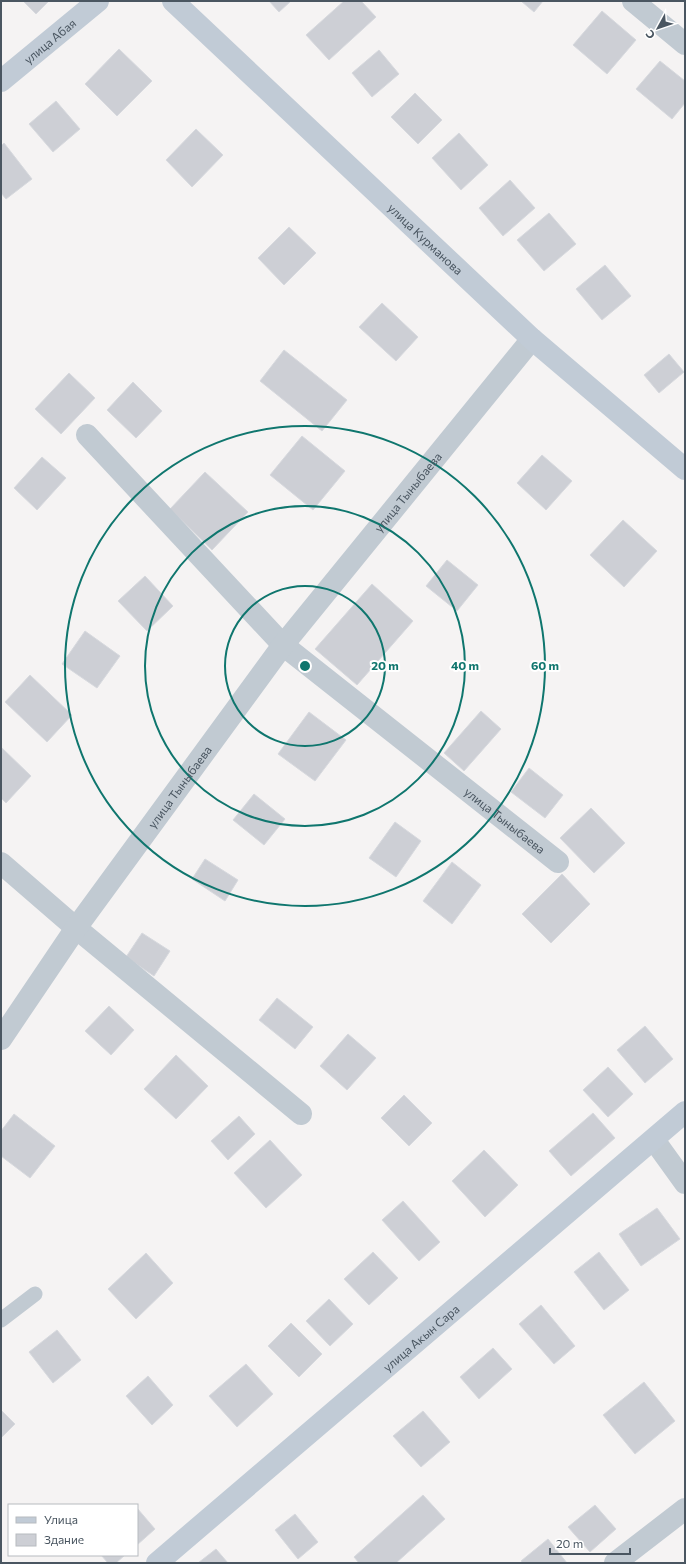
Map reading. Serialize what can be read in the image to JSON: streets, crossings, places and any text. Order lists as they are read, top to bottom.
{
  "streets": {
    "street": [
      "улица Абая",
      "улица Курманова",
      "улица Тыныбаева",
      "улица Акын Сара"
    ]
  },
  "crossings": [
    ["улица Курманова", "улица Тыныбаева"]
  ],
  "legend": ["Улица", "Здание"],
  "scale_bar": "20 m",
  "north": "bottom left",
  "rings": ["20 m", "40 m", "60 m"]
}
